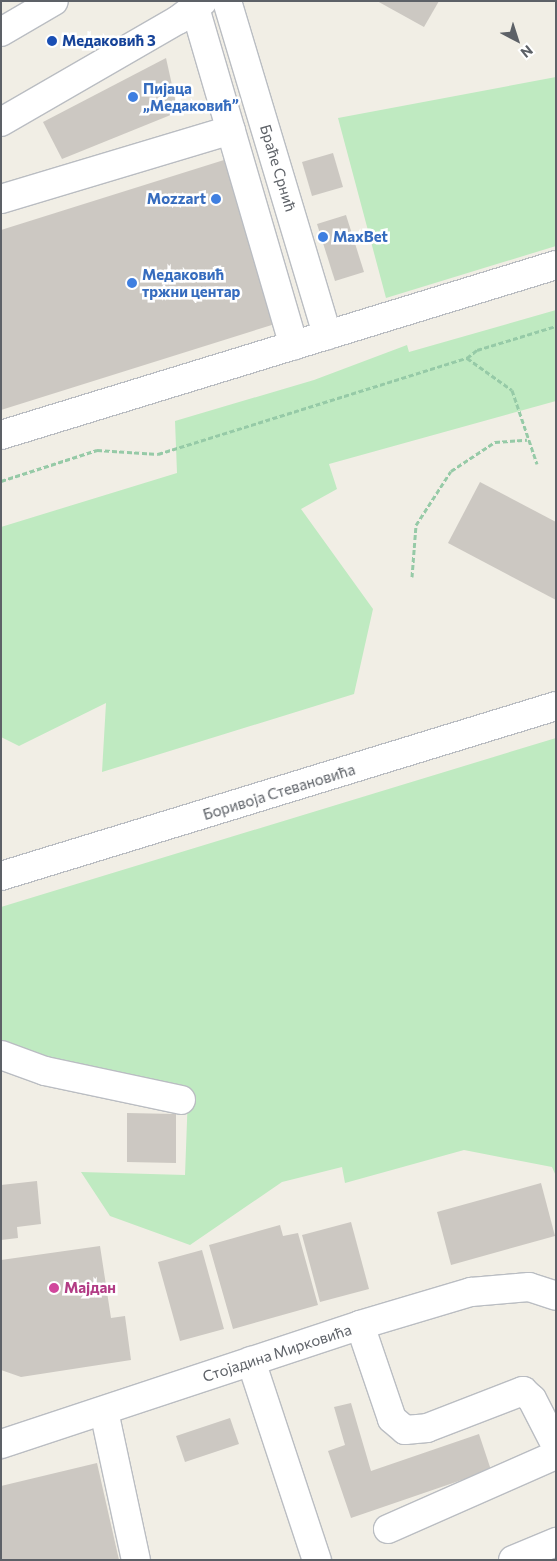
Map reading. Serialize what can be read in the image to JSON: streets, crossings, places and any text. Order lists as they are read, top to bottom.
{
  "streets": {
    "street": ["Браће Срнић", "Боривоја Стевановића", "Стојадина Мирковића"]
  },
  "places": [
    "Медаковић 3",
    "Пијаца „Медаковић”",
    "Mozzart",
    "MaxBet",
    "Медаковић тржни центар",
    "Мајдан"
  ],
  "north": "bottom right"
}
